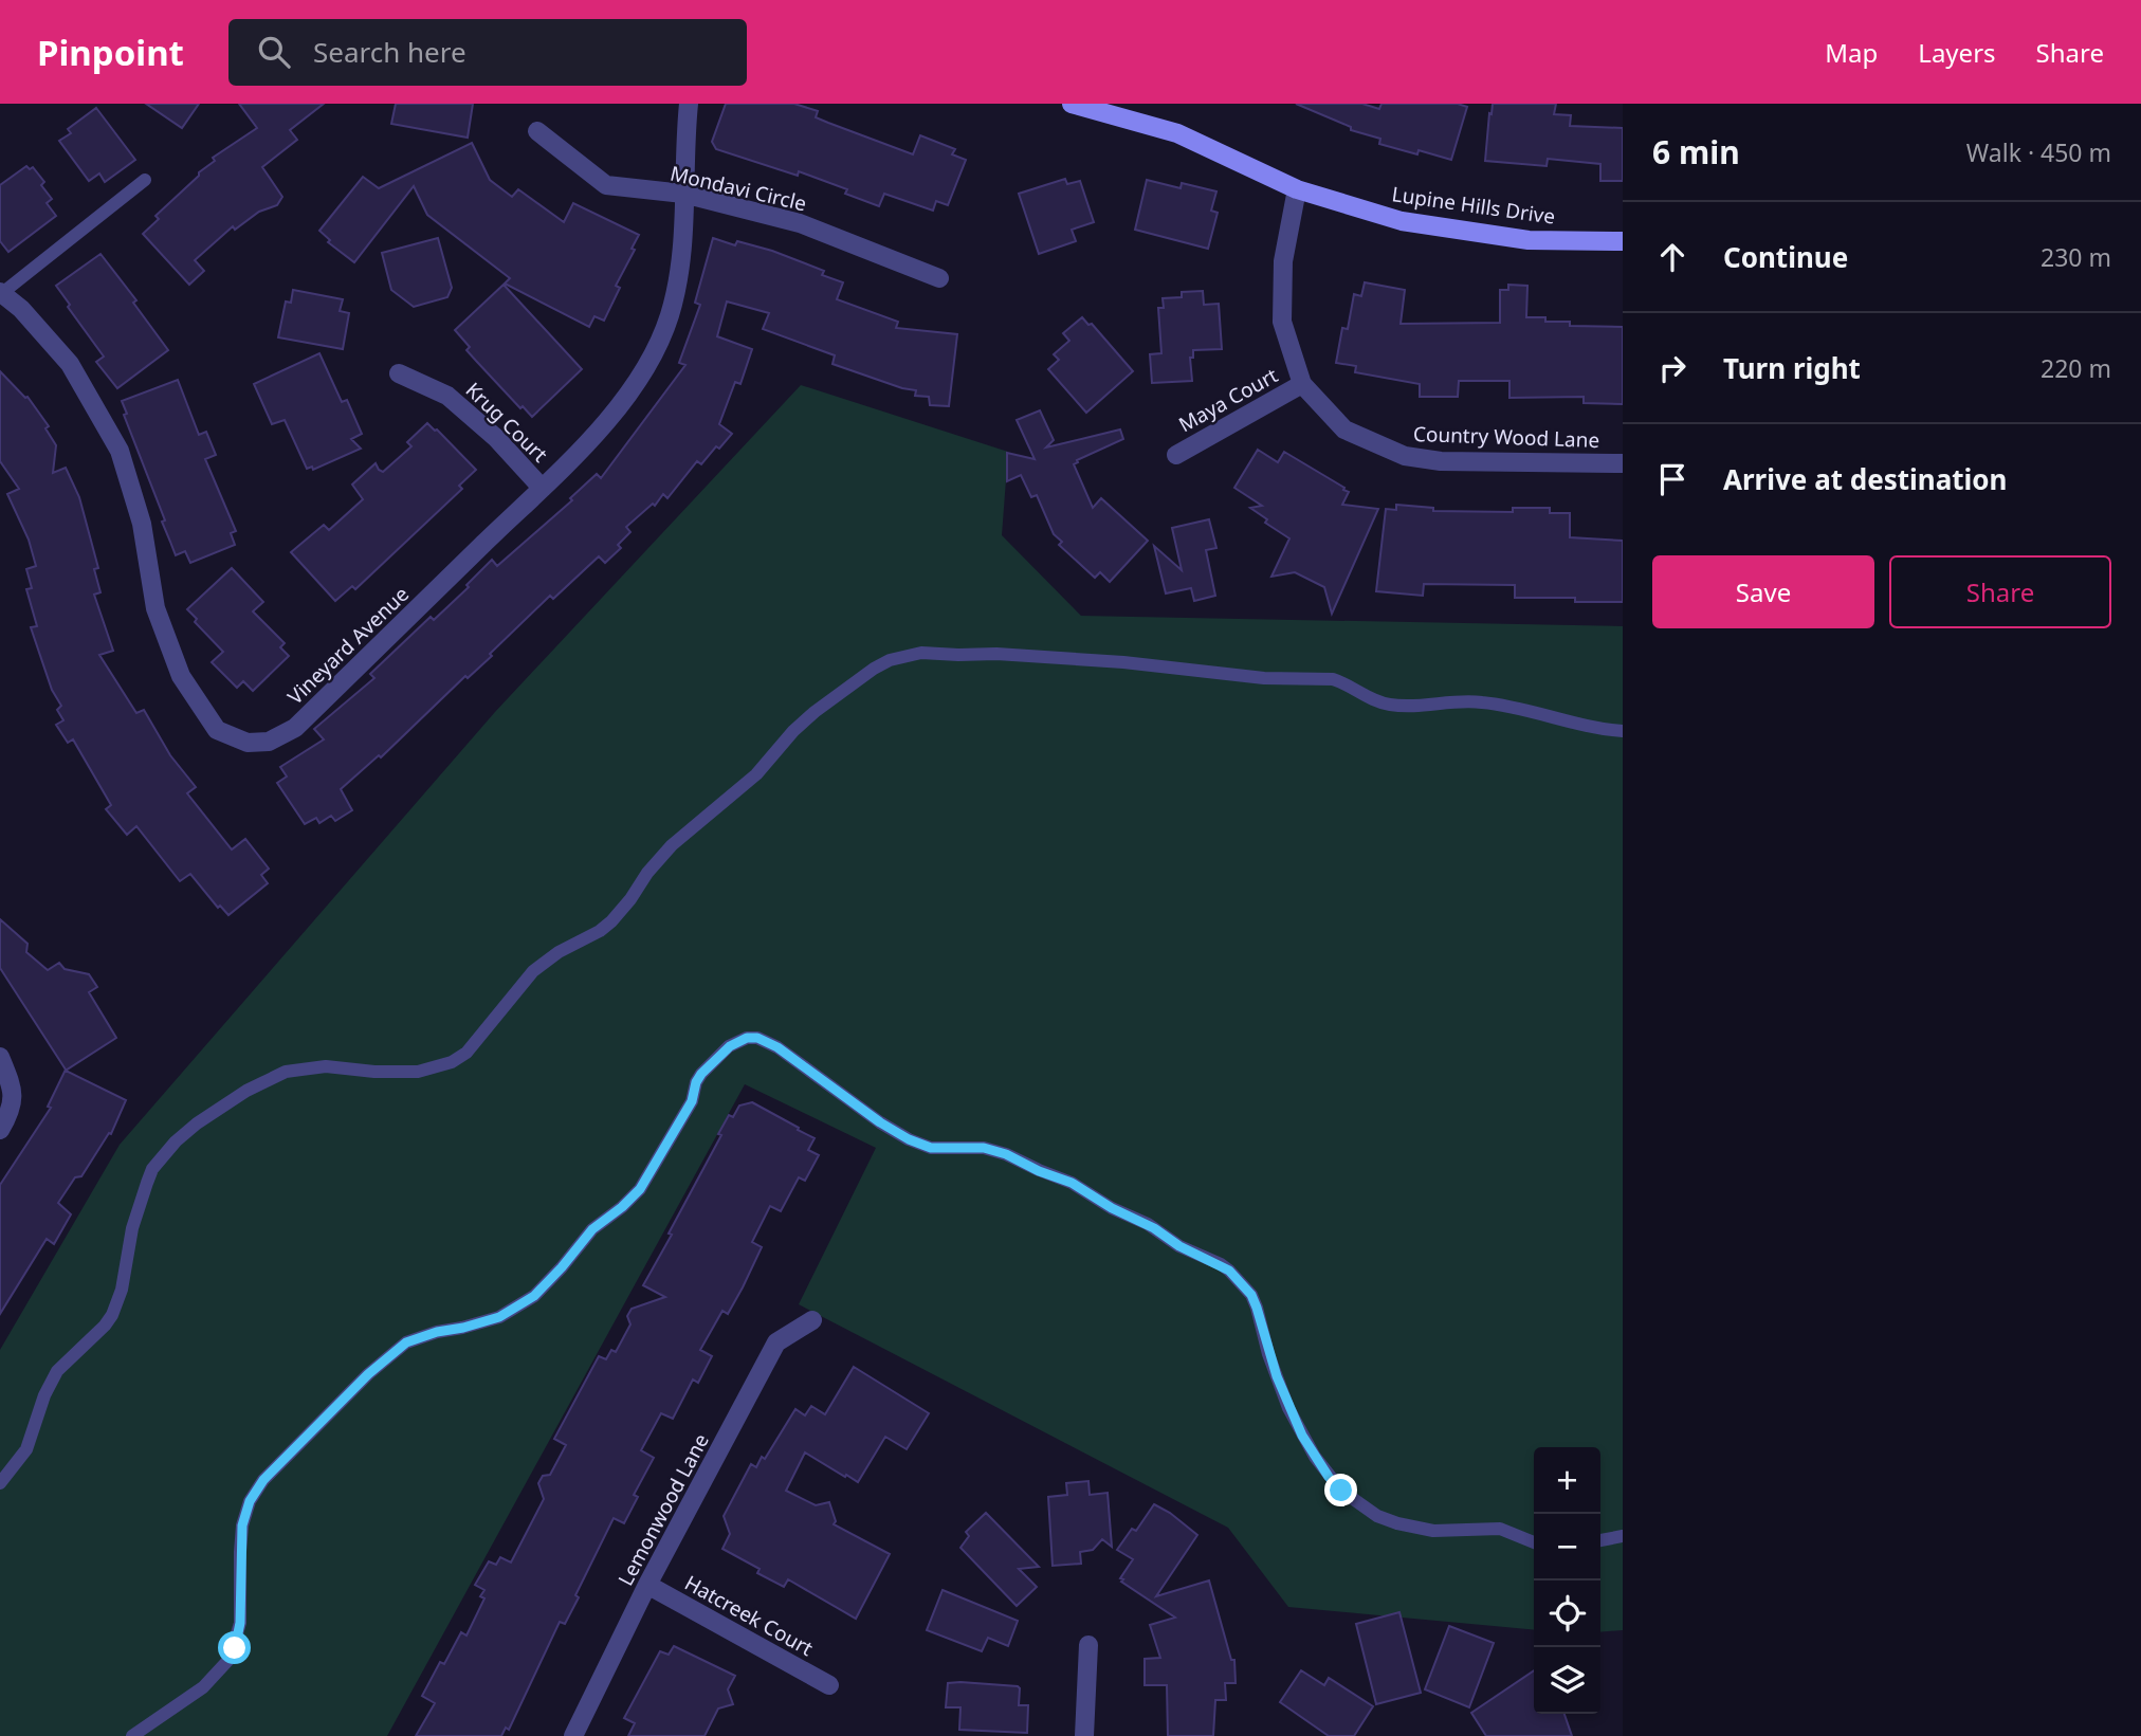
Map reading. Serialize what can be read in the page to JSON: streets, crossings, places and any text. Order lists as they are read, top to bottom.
{
  "streets": {
    "street": [
      "Mondavi Circle",
      "Lupine Hills Drive",
      "Maya Court",
      "Krug Court",
      "Country Wood Lane",
      "Vineyard Avenue",
      "Lemonwood Lane",
      "Hatcreek Court"
    ]
  },
  "crossings": [
    ["Mondavi Circle", "Vineyard Avenue"],
    ["Lupine Hills Drive", "Country Wood Lane"],
    ["Maya Court", "Country Wood Lane"],
    ["Krug Court", "Vineyard Avenue"],
    ["Lemonwood Lane", "Hatcreek Court"]
  ],
  "page": {
    "header": "Pinpoint",
    "search": "Search here",
    "nav": ["Map", "Layers", "Share"],
    "heading": ["6 min", "Walk · 450 m"],
    "list": [
      ["Continue", "230 m"],
      ["Turn right", "220 m"],
      "Arrive at destination"
    ],
    "buttons": ["Save", "Share"],
    "map_buttons": ["+", "−"]
  }
}
